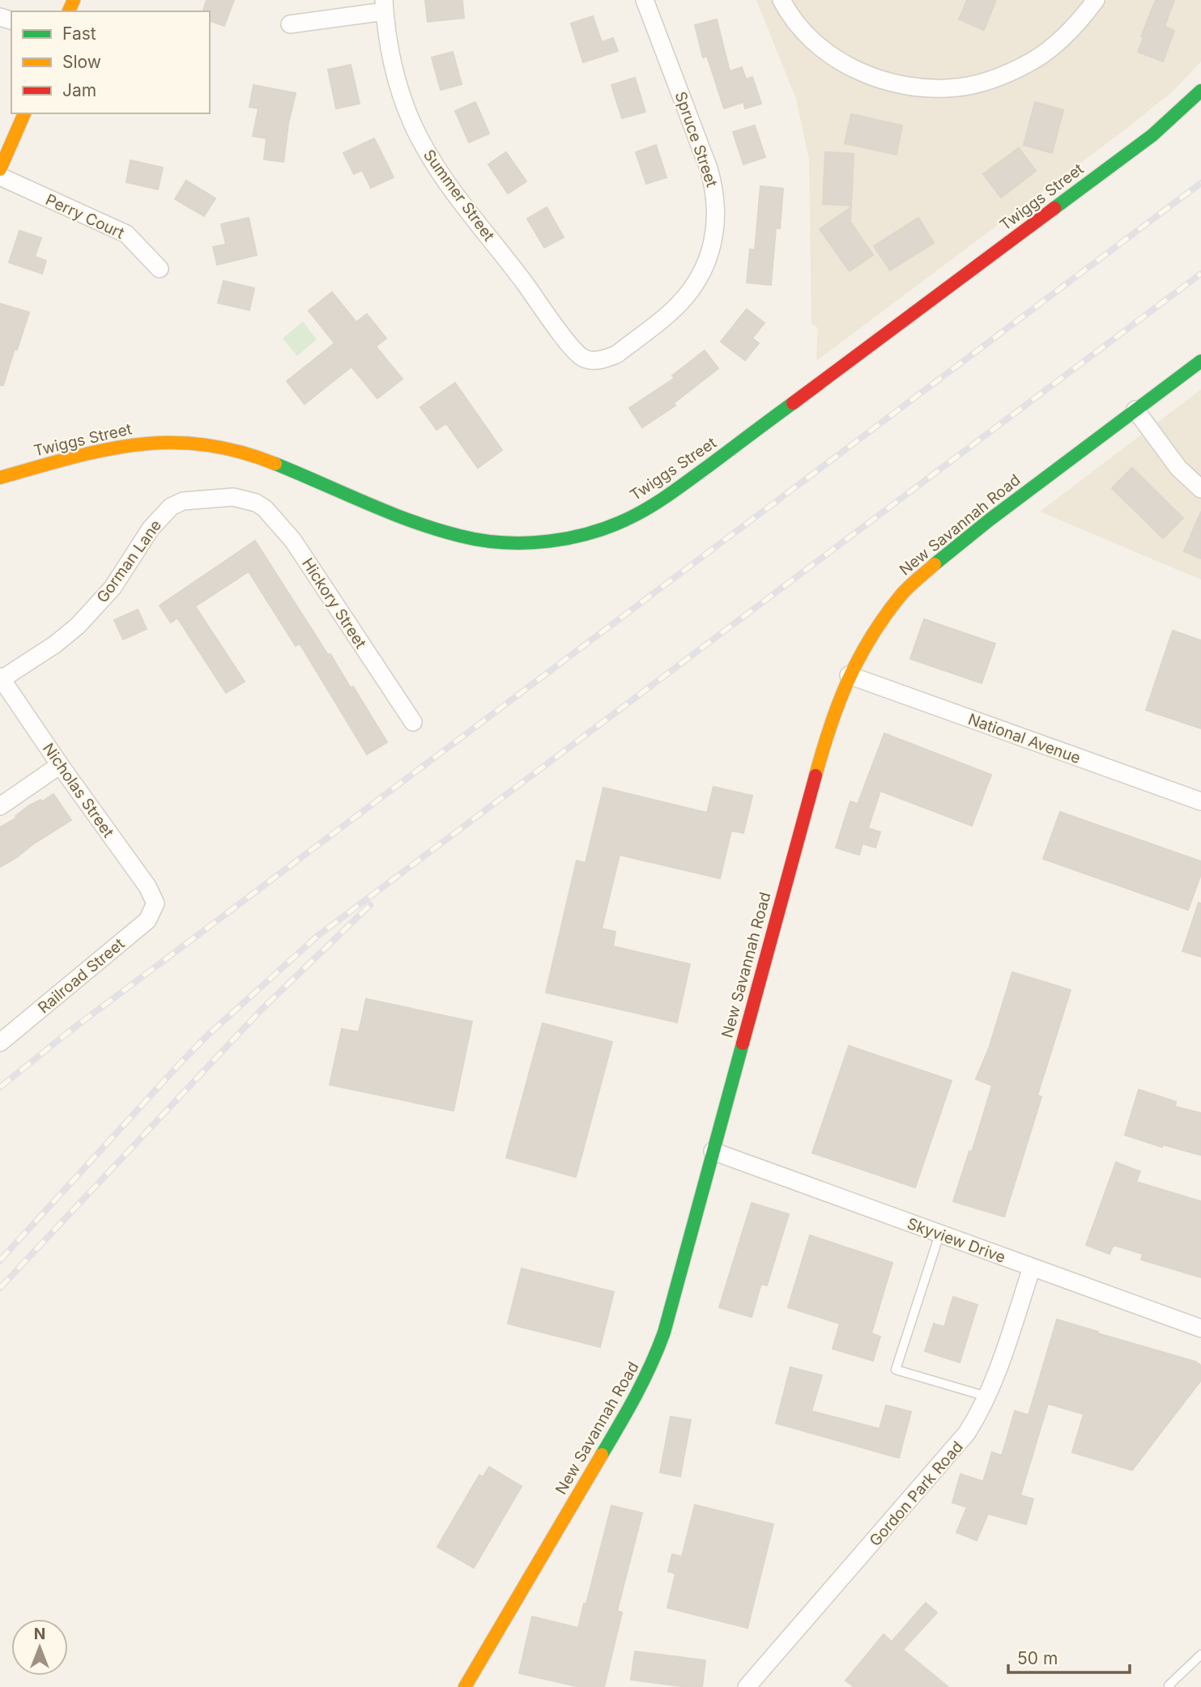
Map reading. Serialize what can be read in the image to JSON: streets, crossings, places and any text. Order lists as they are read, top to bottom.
{
  "streets": {
    "street": [
      "Spruce Street",
      "Summer Street",
      "Twiggs Street",
      "Perry Court",
      "New Savannah Road",
      "Gorman Lane",
      "Hickory Street",
      "National Avenue",
      "Nicholas Street",
      "Railroad Street",
      "Skyview Drive",
      "Gordon Park Road"
    ]
  },
  "crossings": [
    ["Spruce Street", "Summer Street"],
    ["New Savannah Road", "National Avenue"],
    ["New Savannah Road", "Skyview Drive"],
    ["Gorman Lane", "Hickory Street"],
    ["Gorman Lane", "Nicholas Street"],
    ["Nicholas Street", "Railroad Street"],
    ["Skyview Drive", "Gordon Park Road"]
  ],
  "legend": ["Fast", "Slow", "Jam"],
  "scale_bar": "50 m",
  "north": "top"
}
